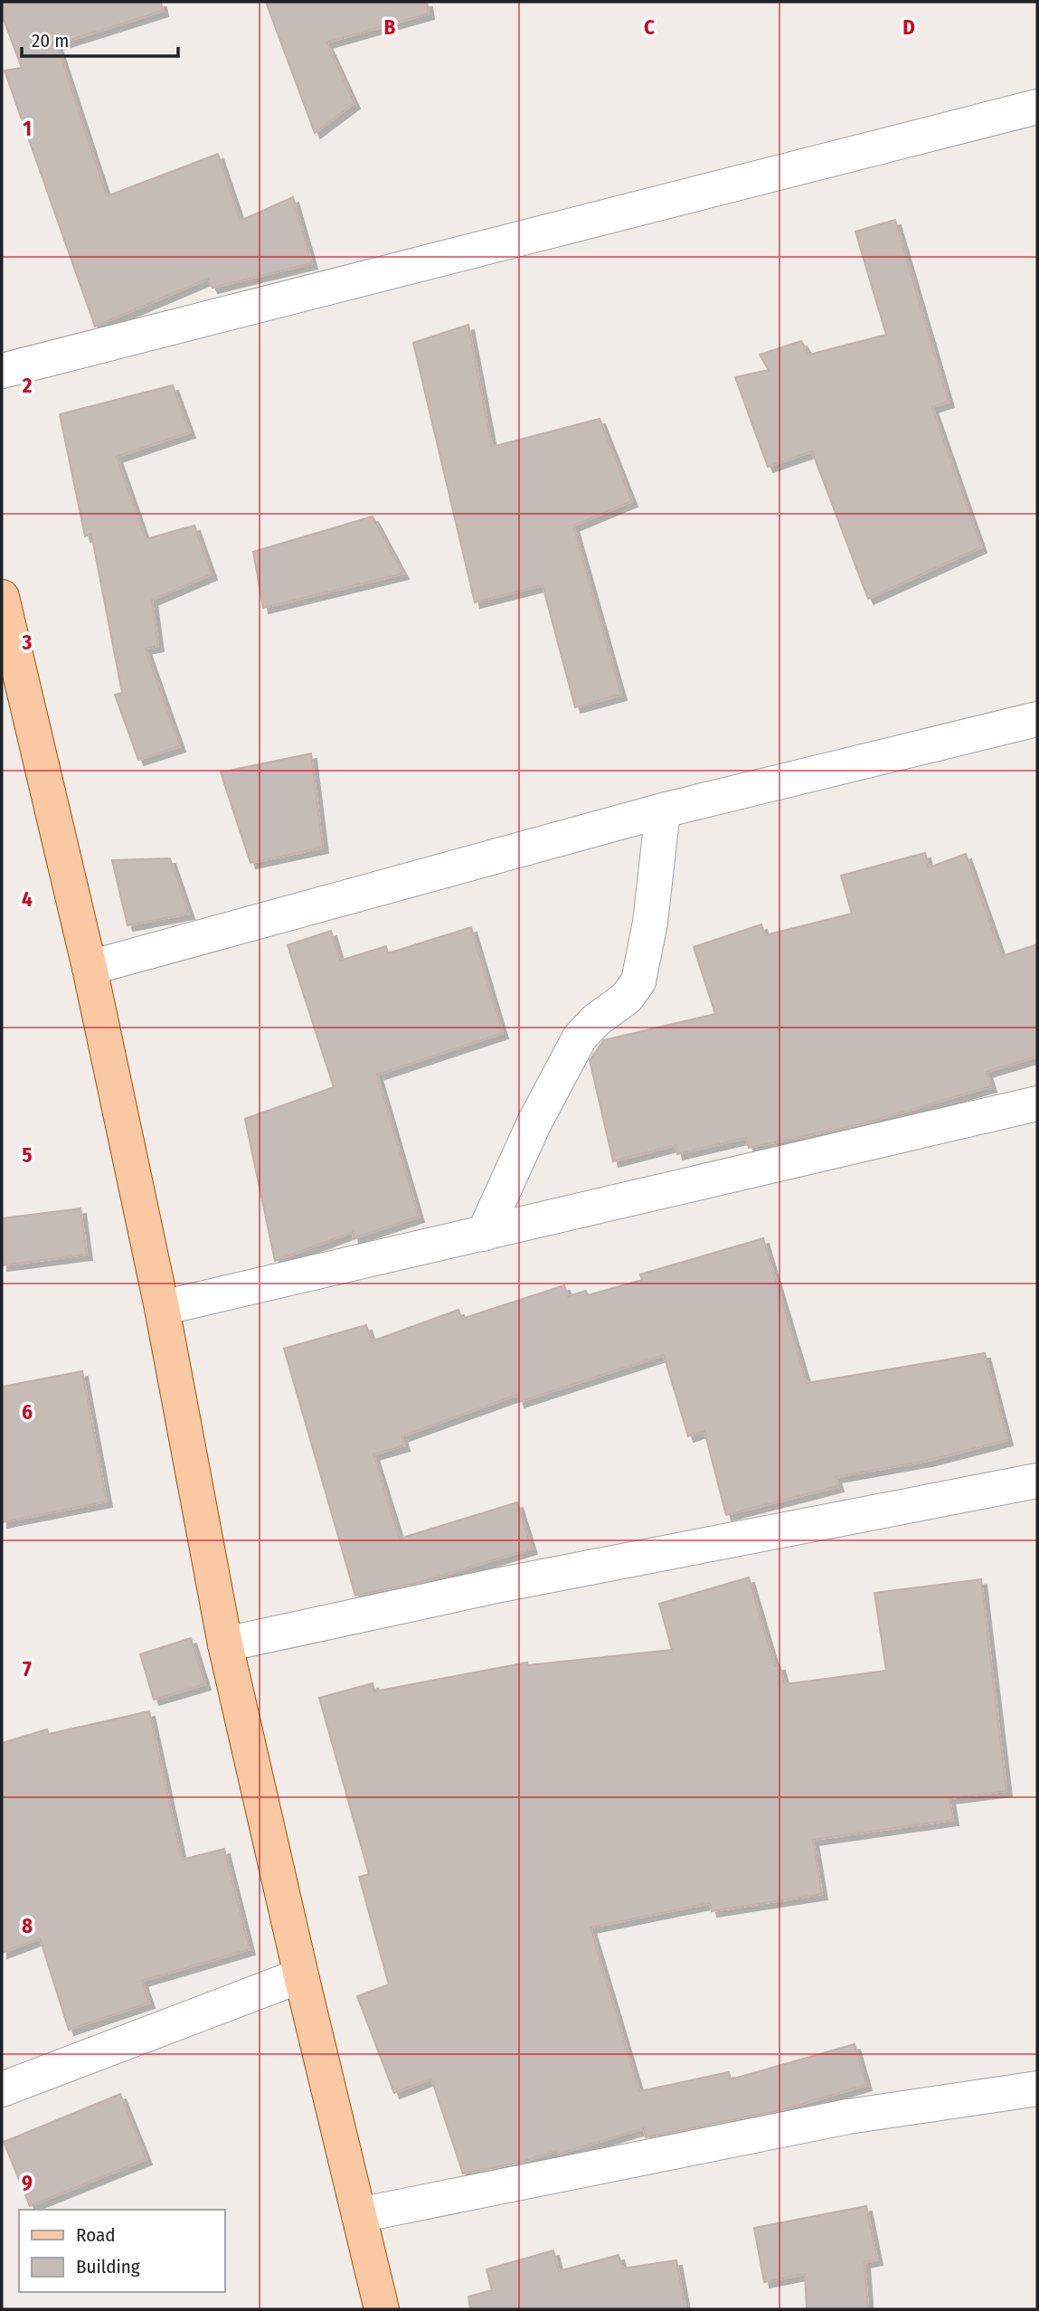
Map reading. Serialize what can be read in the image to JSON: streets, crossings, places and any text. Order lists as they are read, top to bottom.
{
  "legend": ["Road", "Building"],
  "scale_bar": "20 m",
  "grid": {
    "columns": ["B", "C", "D"],
    "rows": [
      "1",
      "2",
      "3",
      "4",
      "5",
      "6",
      "7",
      "8",
      "9"
    ]
  }
}
